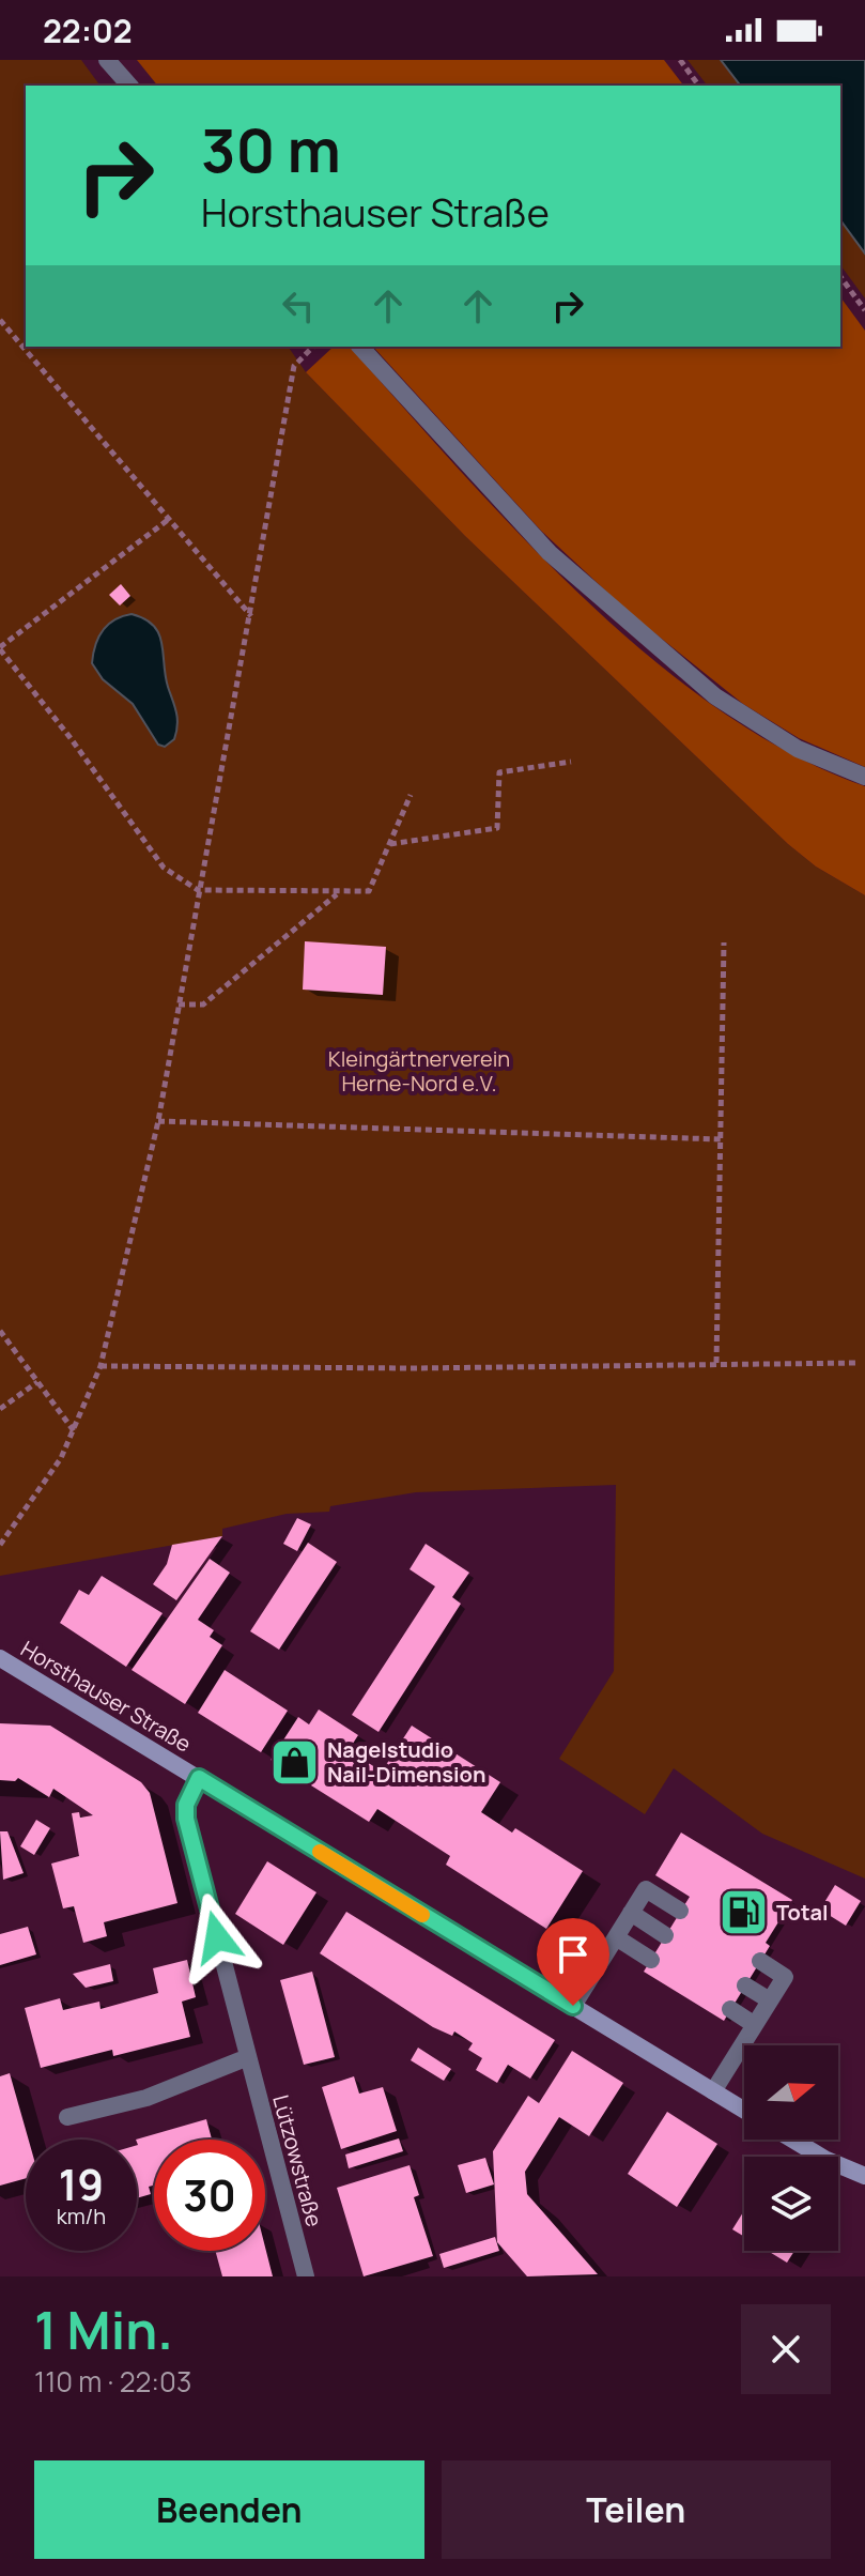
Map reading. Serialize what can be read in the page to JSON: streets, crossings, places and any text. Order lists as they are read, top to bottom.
{
  "streets": {
    "main road": ["Horsthauser Straße"],
    "street": ["Lützowstraße"]
  },
  "crossings": [
    ["Horsthauser Straße", "Lützowstraße"]
  ],
  "parks": ["Kleingärtnerverein Herne-Nord e.V."],
  "places": {
    "shop": ["Nagelstudio Nail-Dimension"],
    "fuel station": ["Total"]
  },
  "north": "right",
  "page": {
    "status": "22:02",
    "turn": ["30 m", "Horsthauser Straße"],
    "speed": "19 km/h",
    "limit": "30",
    "heading": ["1 Min.", "110 m · 22:03"],
    "buttons": ["Beenden", "Teilen"]
  }
}
